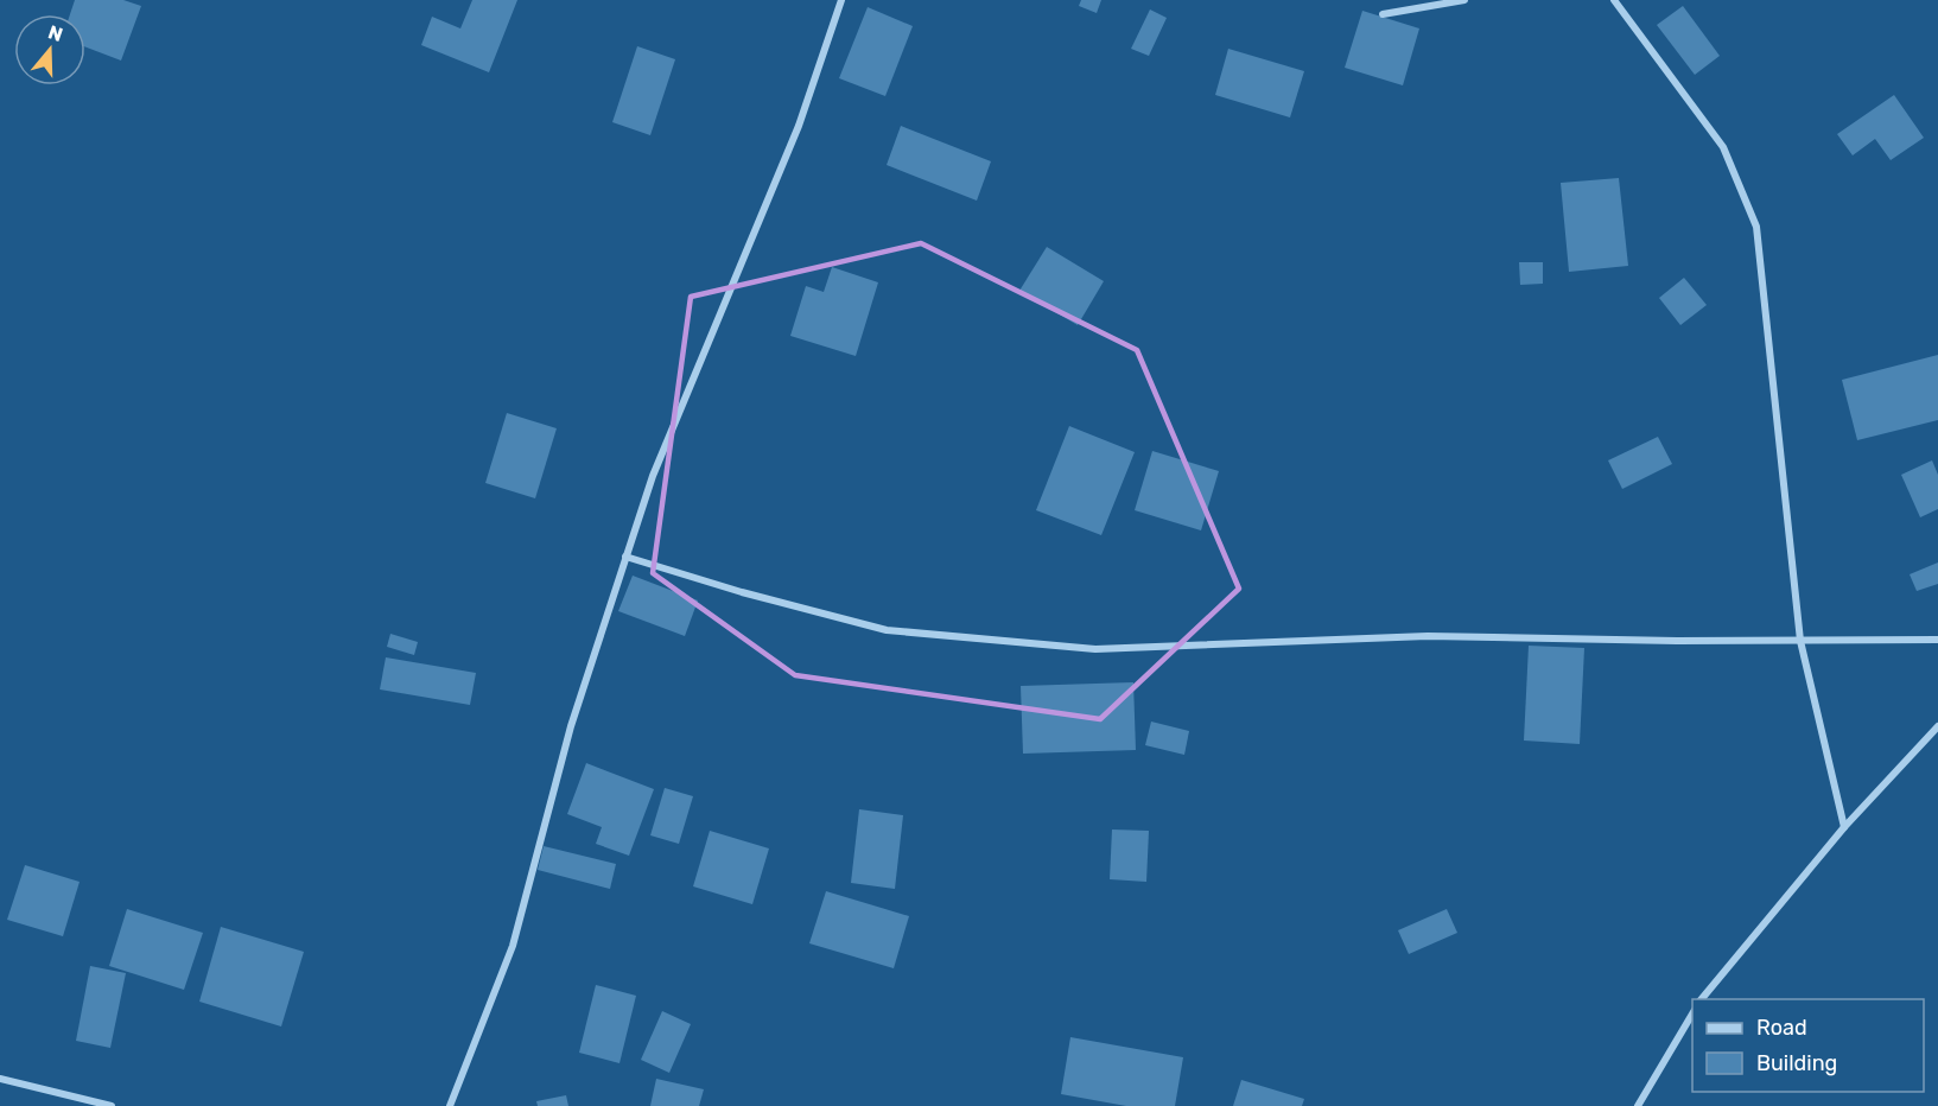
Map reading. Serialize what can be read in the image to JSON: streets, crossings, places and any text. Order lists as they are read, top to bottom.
{
  "legend": ["Road", "Building"],
  "north": "top"
}
